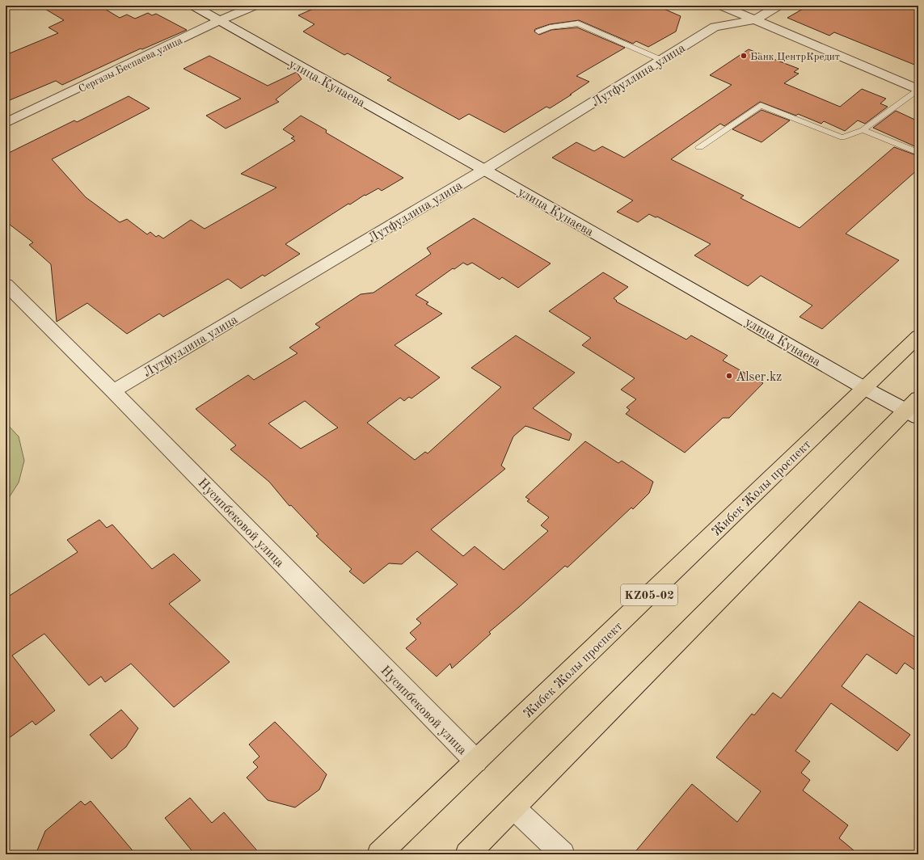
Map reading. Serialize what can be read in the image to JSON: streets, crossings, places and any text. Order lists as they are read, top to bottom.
{
  "streets": {
    "highway": ["Жибек Жолы проспект", "KZ05-02"],
    "street": [
      "Сергазы Беспаева улица",
      "Лутфуллина улица",
      "улица Кунаева",
      "Нусипбековой улица"
    ]
  },
  "crossings": [
    ["Сергазы Беспаева улица", "улица Кунаева"],
    ["Лутфуллина улица", "улица Кунаева"],
    ["Лутфуллина улица", "Нусипбековой улица"],
    ["улица Кунаева", "Жибек Жолы проспект"],
    ["Жибек Жолы проспект", "Нусипбековой улица"]
  ],
  "places": ["Банк ЦентрКредит", "Alser.kz"]
}
